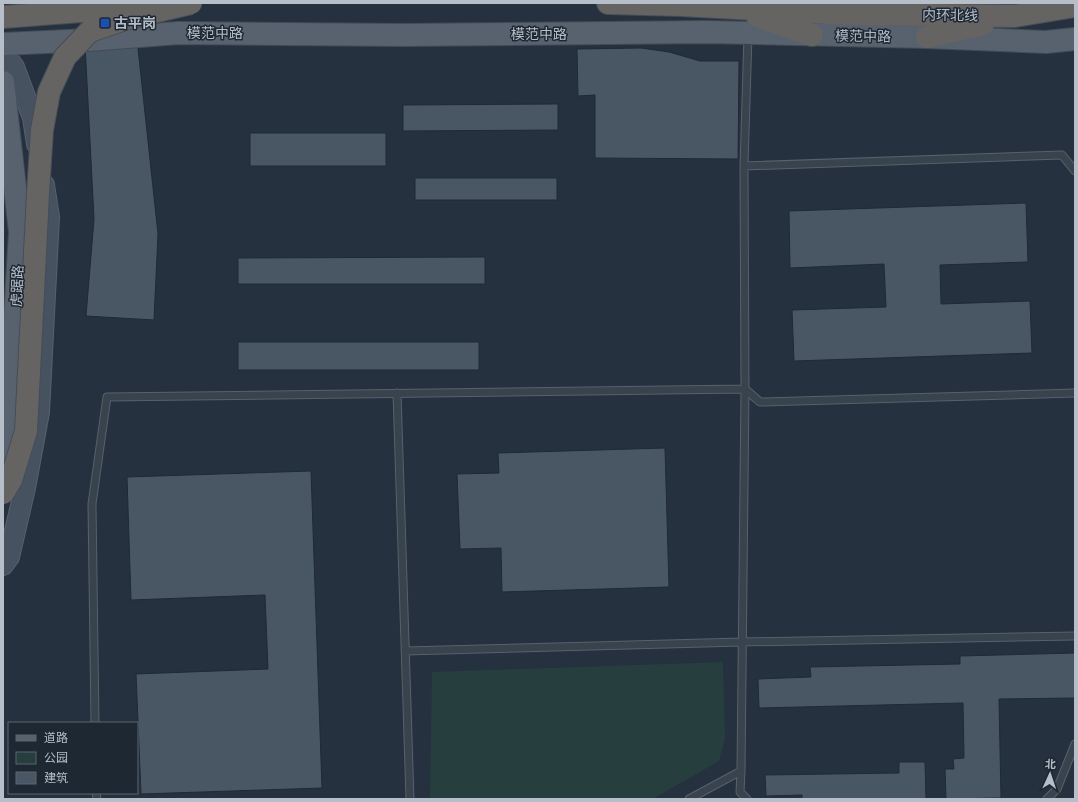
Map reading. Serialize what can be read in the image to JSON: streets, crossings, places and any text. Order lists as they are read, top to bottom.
{
  "streets": {
    "highway": ["内环北线"],
    "main road": ["模范中路", "虎踞路"]
  },
  "places": {
    "transit": ["古平岗"]
  },
  "legend": ["道路", "公园", "建筑"],
  "north": "top"
}
